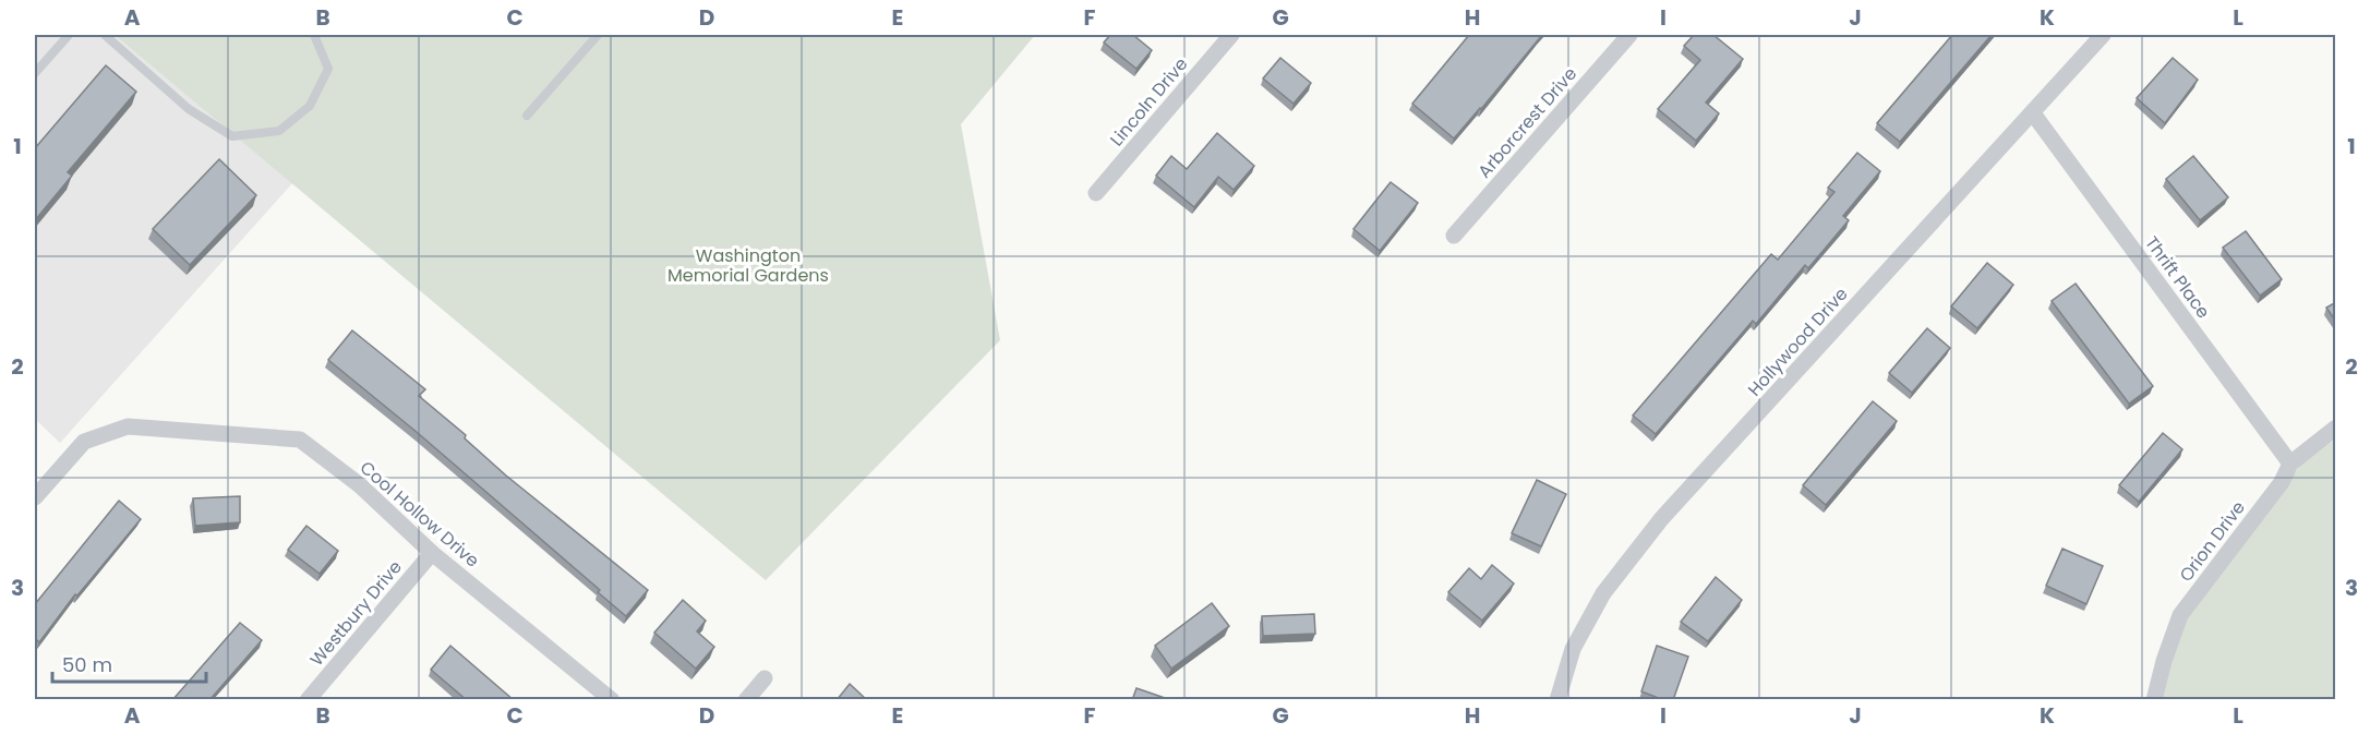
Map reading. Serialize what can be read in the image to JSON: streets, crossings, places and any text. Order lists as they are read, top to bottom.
{
  "streets": {
    "street": [
      "Lincoln Drive",
      "Arborcrest Drive",
      "Thrift Place",
      "Hollywood Drive",
      "Cool Hollow Drive",
      "Orion Drive",
      "Westbury Drive"
    ]
  },
  "crossings": [
    ["Thrift Place", "Hollywood Drive"],
    ["Thrift Place", "Orion Drive"],
    ["Cool Hollow Drive", "Westbury Drive"]
  ],
  "parks": ["Washington Memorial Gardens"],
  "scale_bar": "50 m",
  "grid": {
    "columns": [
      "A",
      "B",
      "C",
      "D",
      "E",
      "F",
      "G",
      "H",
      "I",
      "J",
      "K",
      "L"
    ],
    "rows": ["1", "2", "3"]
  }
}
